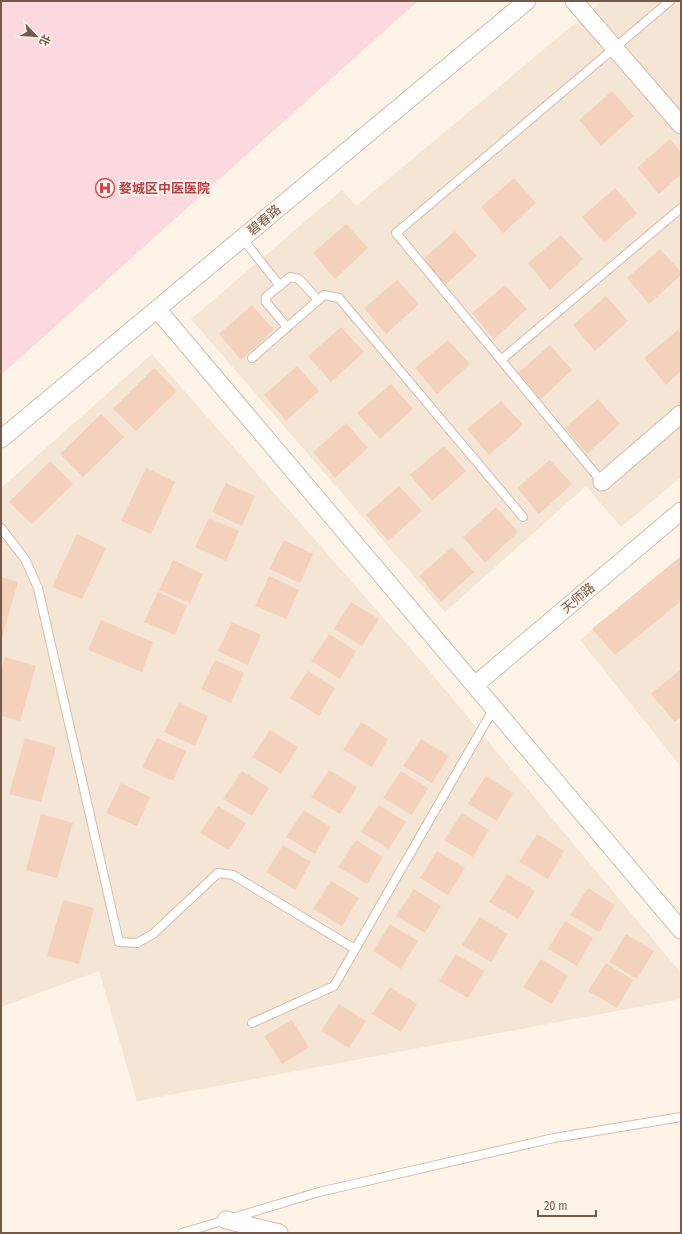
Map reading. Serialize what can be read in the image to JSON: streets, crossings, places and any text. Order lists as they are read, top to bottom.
{
  "streets": {
    "street": ["碧春路", "天师路"]
  },
  "places": {
    "hospital": ["婺城区中医医院"]
  },
  "scale_bar": "20 m",
  "north": "bottom right"
}
